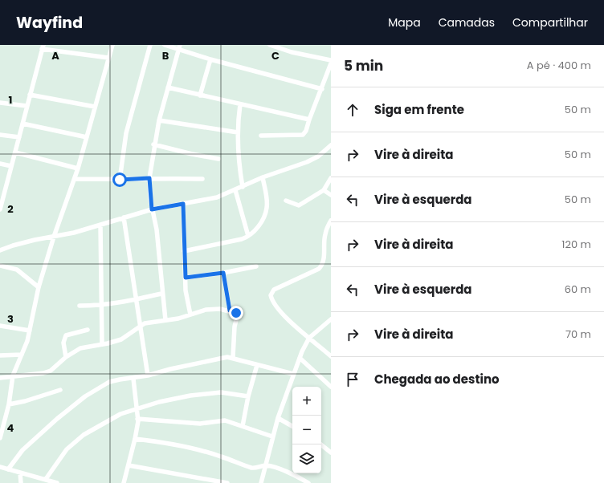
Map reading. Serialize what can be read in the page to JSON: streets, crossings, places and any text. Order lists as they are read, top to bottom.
{
  "page": {
    "header": "Wayfind",
    "nav": ["Mapa", "Camadas", "Compartilhar"],
    "heading": ["5 min", "A pé · 400 m"],
    "list": [
      ["Siga em frente", "50 m"],
      ["Vire à direita", "50 m"],
      ["Vire à esquerda", "50 m"],
      ["Vire à direita", "120 m"],
      ["Vire à esquerda", "60 m"],
      ["Vire à direita", "70 m"],
      "Chegada ao destino"
    ],
    "map_buttons": ["+", "−"]
  },
  "grid": {
    "columns": ["A", "B", "C"],
    "rows": [
      "1",
      "2",
      "3",
      "4"
    ]
  }
}
